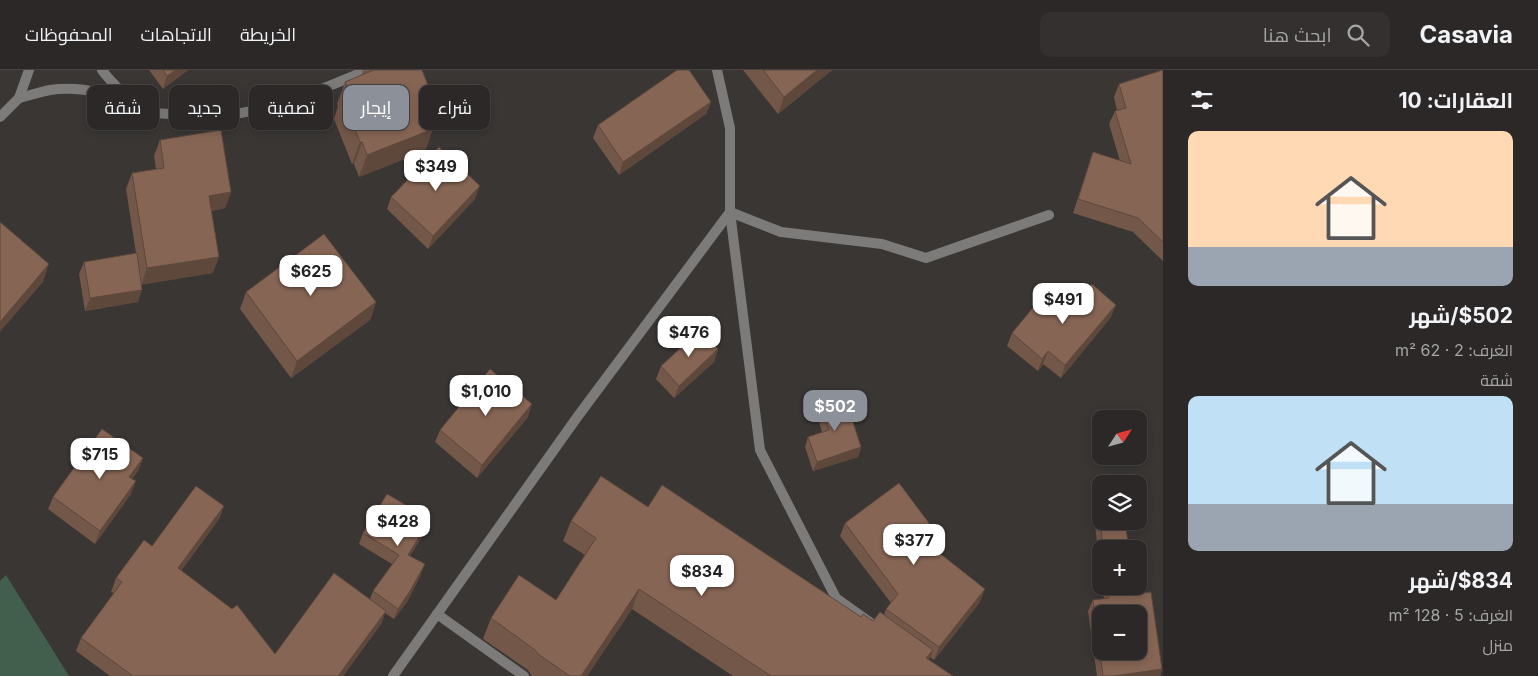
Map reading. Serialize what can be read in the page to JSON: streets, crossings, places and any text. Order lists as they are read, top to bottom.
{
  "north": "top right",
  "page": {
    "header": "Casavia",
    "search": "ابحث هنا",
    "nav": ["الخريطة", "الاتجاهات", "المحفوظات"],
    "heading": "العقارات: 10",
    "chip": [
      "شراء",
      "إيجار",
      "تصفية",
      "جديد",
      "شقة"
    ],
    "list": [
      {
        "name": "$502/شهر",
        "note": "الغرف: 2 · 62 m² · شقة"
      },
      {
        "name": "$834/شهر",
        "note": "الغرف: 5 · 128 m² · منزل"
      }
    ],
    "price": [
      "$349",
      "$625",
      "$491",
      "$476",
      "$1,010",
      "$502",
      "$715",
      "$428",
      "$377",
      "$834"
    ],
    "map_buttons": ["+", "−"]
  }
}
